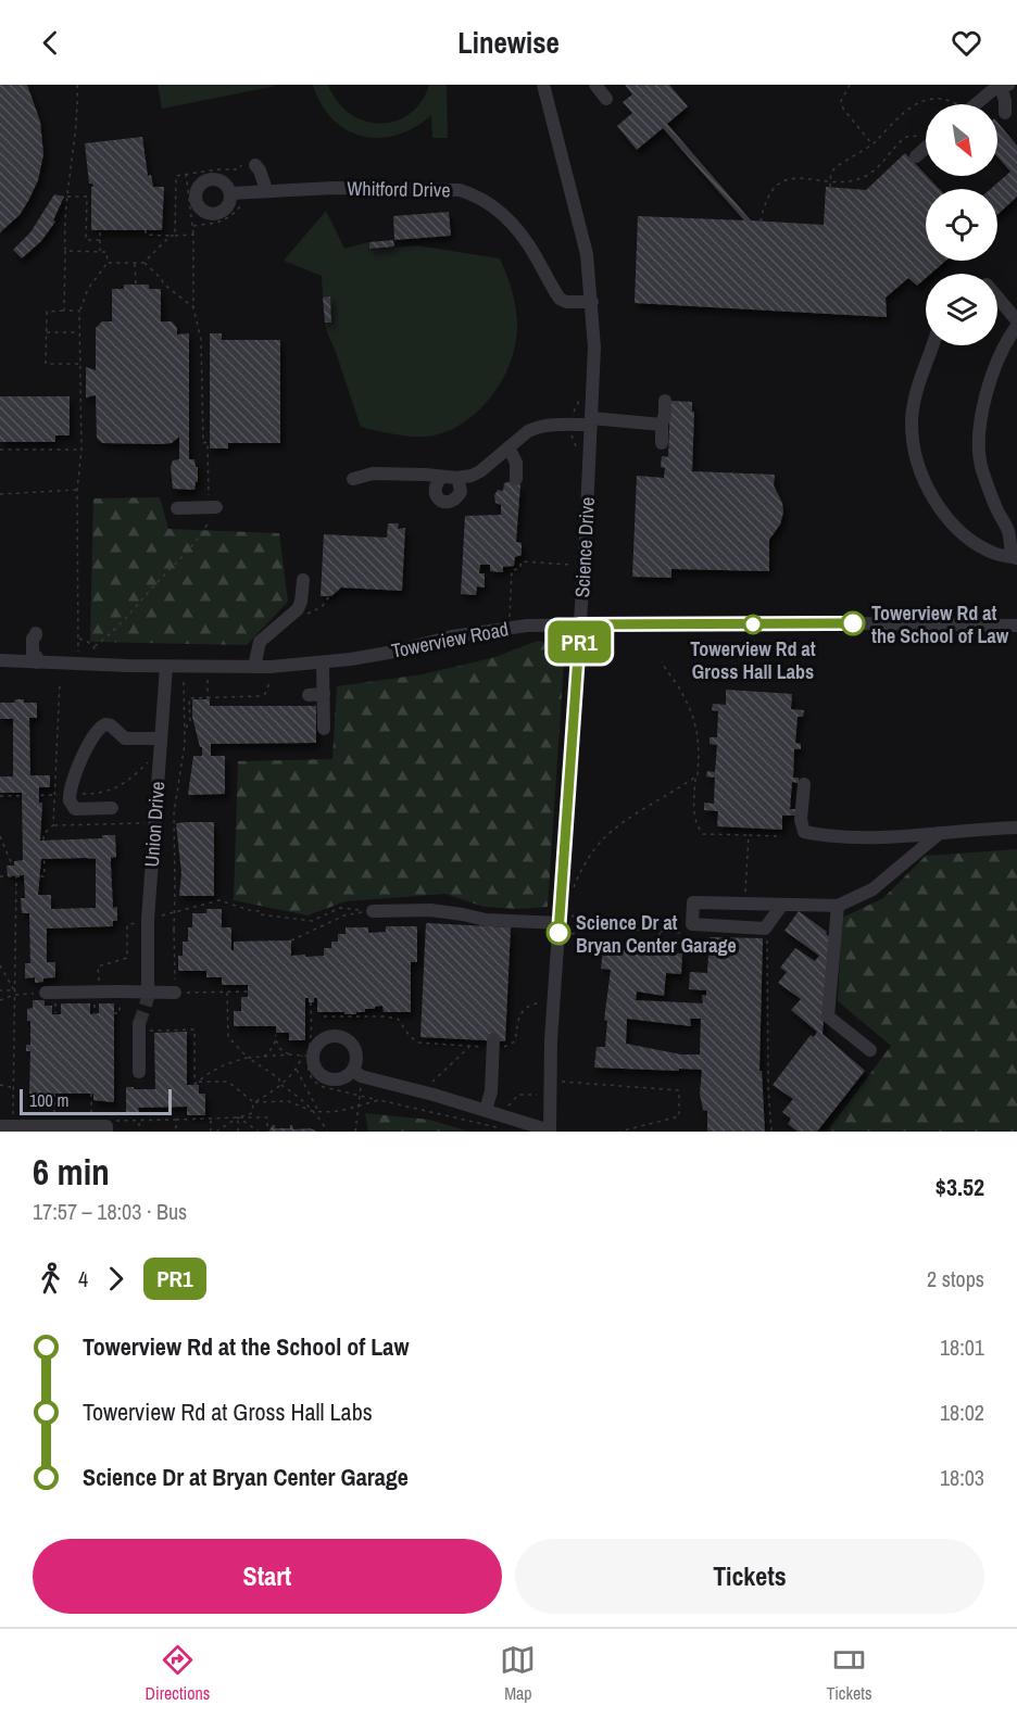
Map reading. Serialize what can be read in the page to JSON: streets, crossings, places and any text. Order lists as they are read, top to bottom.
{
  "streets": {
    "street": [
      "Whitford Drive",
      "Science Drive",
      "Towerview Road",
      "Union Drive"
    ]
  },
  "crossings": [
    ["Whitford Drive", "Science Drive"],
    ["Science Drive", "Towerview Road"],
    ["Towerview Road", "Union Drive"]
  ],
  "places": ["Towerview Rd at the School of Law", "Towerview Rd at Gross Hall Labs", "Science Dr at Bryan Center Garage"],
  "lines": ["bus line PR1"],
  "scale_bar": "100 m",
  "north": "bottom right",
  "page": {
    "header": "Linewise",
    "on_map": "PR1",
    "scale": "100 m",
    "heading": ["6 min", "17:57 – 18:03 · Bus", "$3.52"],
    "legs": ["4", "PR1", "2 stops"],
    "list": [
      {
        "name": "Towerview Rd at the School of Law",
        "value": "18:01"
      },
      {
        "name": "Towerview Rd at Gross Hall Labs",
        "value": "18:02"
      },
      {
        "name": "Science Dr at Bryan Center Garage",
        "value": "18:03"
      }
    ],
    "buttons": ["Start", "Tickets"],
    "tabs": ["Directions", "Map", "Tickets"]
  }
}
